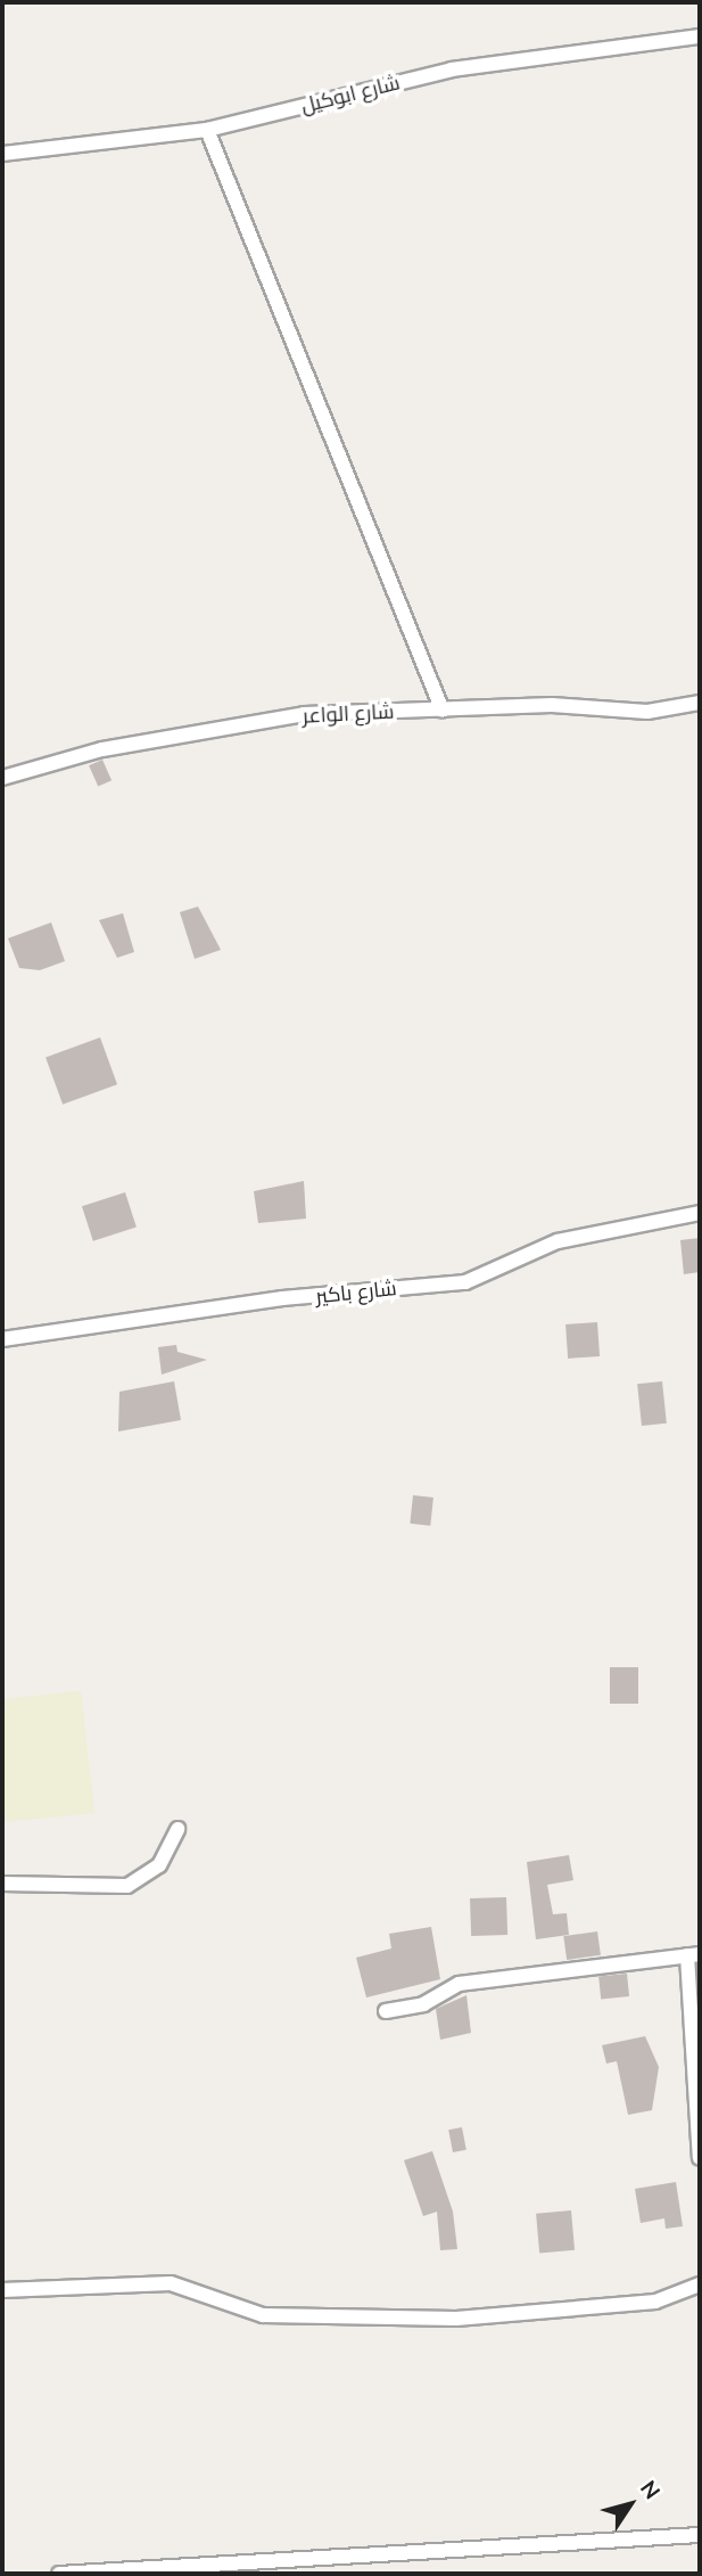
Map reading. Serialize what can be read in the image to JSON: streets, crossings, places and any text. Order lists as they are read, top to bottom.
{
  "streets": {
    "street": ["شارع ابوكيل", "شارع الواعر", "شارع باكير"]
  },
  "north": "top right"
}
